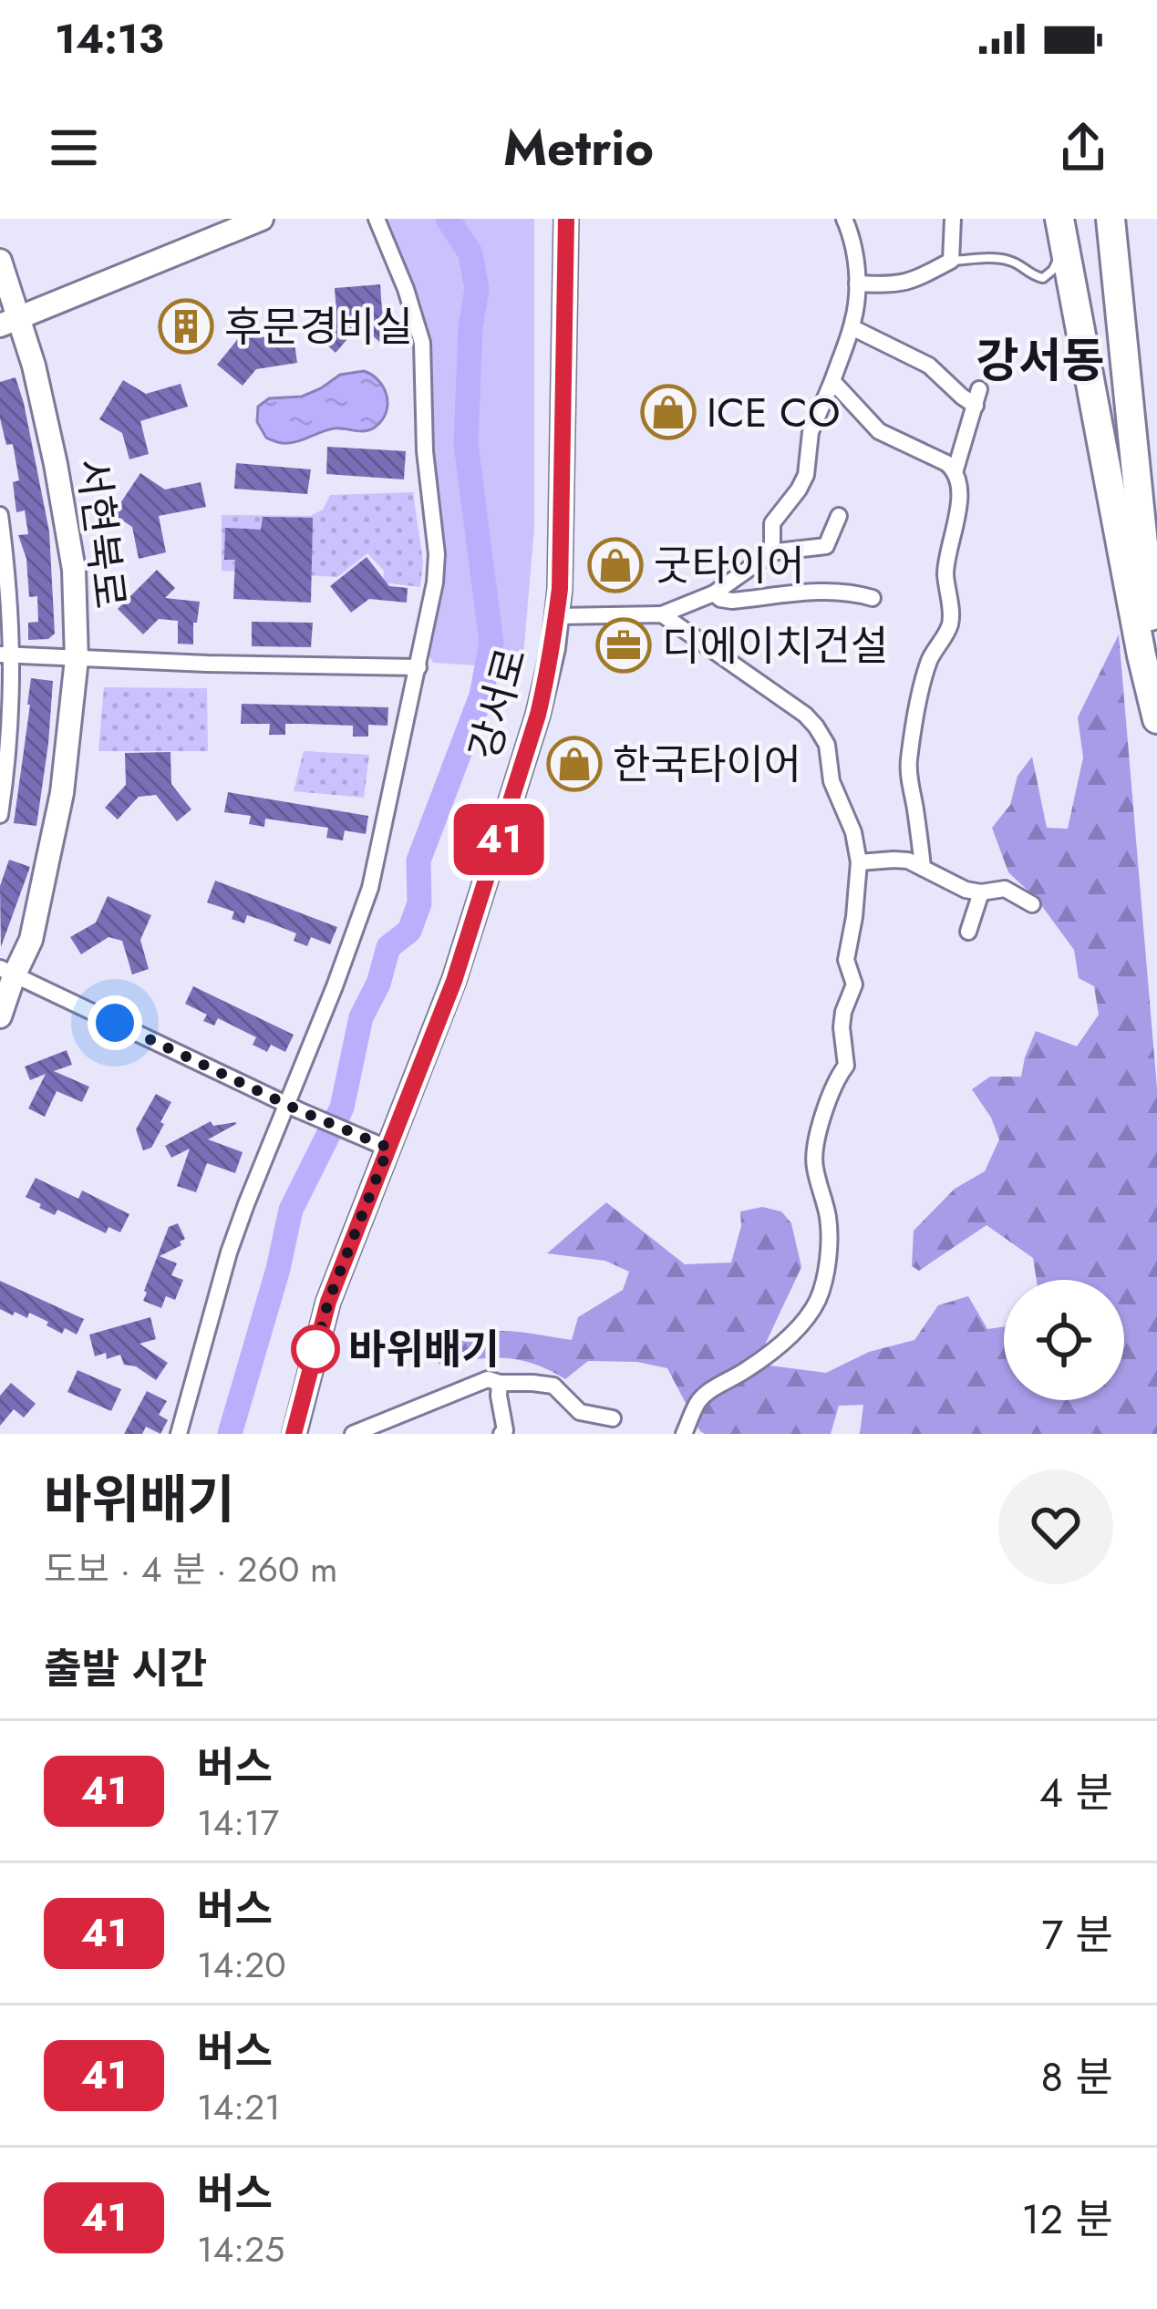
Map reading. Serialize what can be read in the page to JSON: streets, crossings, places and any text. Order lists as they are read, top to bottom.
{
  "streets": {
    "street": ["서현북로", "강서로"]
  },
  "districts": ["강서동"],
  "places": {
    "building": ["후문경비실"],
    "shop": ["ICE CO", "굿타이어", "한국타이어"],
    "office": ["디에이치건설"],
    "other": ["바위배기"]
  },
  "lines": ["bus line 41"],
  "page": {
    "status": "14:13",
    "header": "Metrio",
    "on_map": "41",
    "heading": [
      ["바위배기", "도보 · 4 분 · 260 m"],
      "출발 시간"
    ],
    "list": [
      {
        "mark": "41",
        "name": "버스",
        "note": "14:17",
        "value": "4 분"
      },
      {
        "mark": "41",
        "name": "버스",
        "note": "14:20",
        "value": "7 분"
      },
      {
        "mark": "41",
        "name": "버스",
        "note": "14:21",
        "value": "8 분"
      },
      {
        "mark": "41",
        "name": "버스",
        "note": "14:25",
        "value": "12 분"
      }
    ]
  }
}
